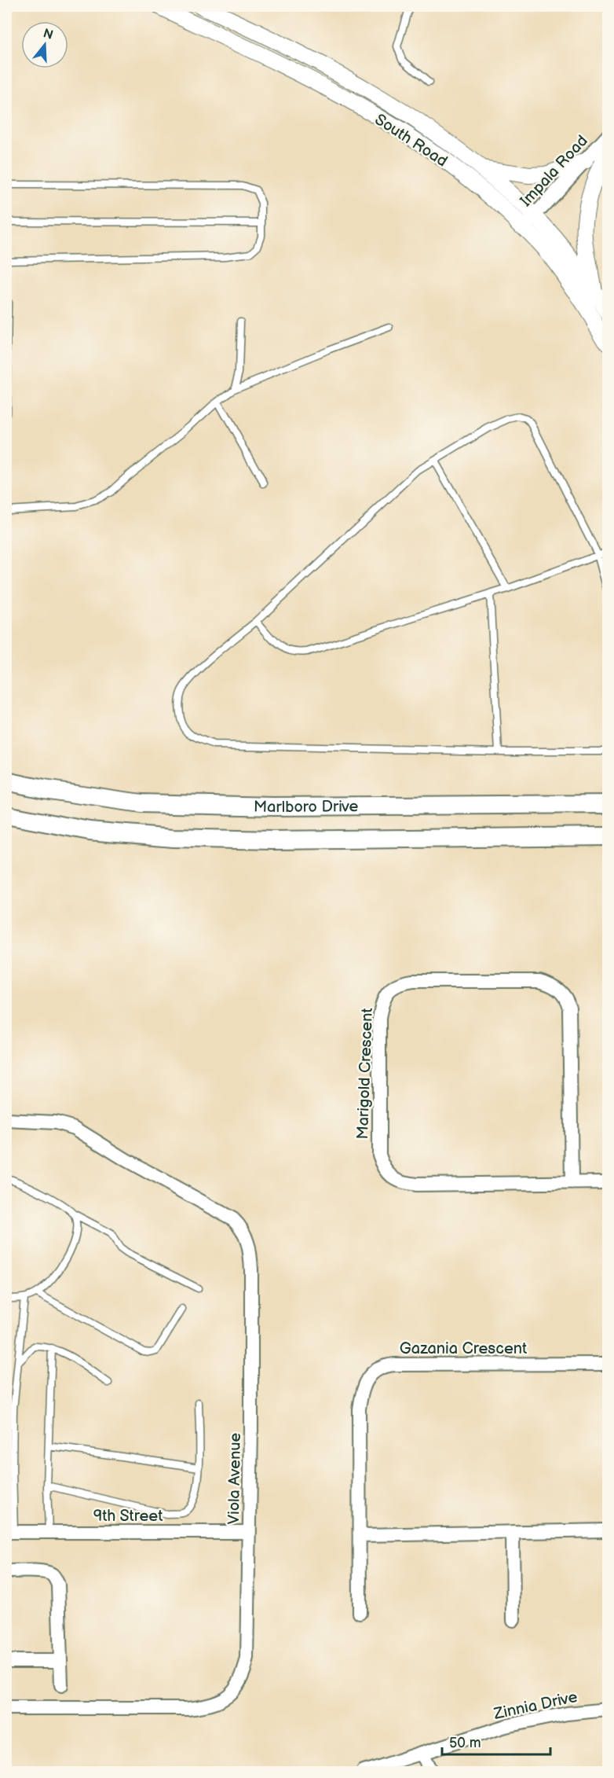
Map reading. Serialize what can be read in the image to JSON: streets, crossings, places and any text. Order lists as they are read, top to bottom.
{
  "streets": {
    "main road": ["Marlboro Drive"],
    "street": [
      "South Road",
      "Impala Road",
      "Marigold Crescent",
      "Gazania Crescent",
      "Viola Avenue",
      "9th Street",
      "Zinnia Drive"
    ]
  },
  "crossings": [
    ["South Road", "Impala Road"],
    ["Viola Avenue", "9th Street"]
  ],
  "scale_bar": "50 m",
  "north": "top"
}
